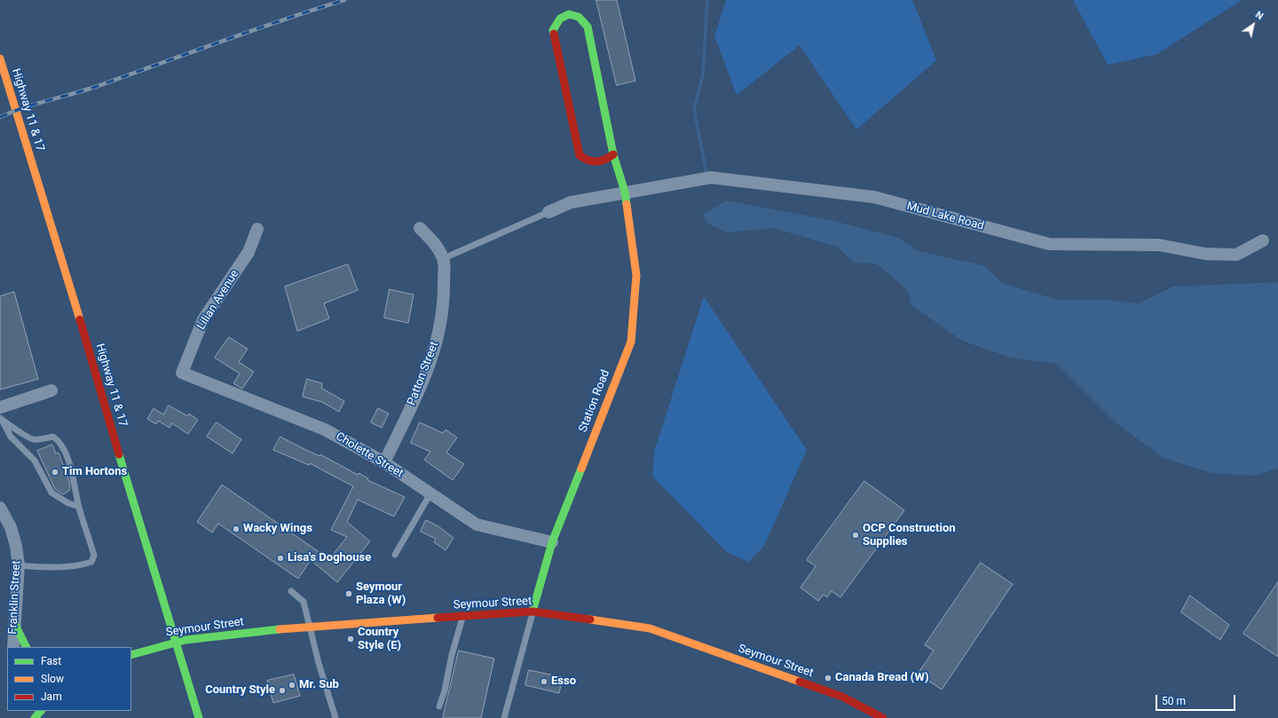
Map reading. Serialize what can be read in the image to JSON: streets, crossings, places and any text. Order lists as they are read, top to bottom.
{
  "streets": {
    "main road": ["Highway 11 & 17", "Station Road", "Seymour Street"],
    "street": [
      "Mud Lake Road",
      "Lilian Avenue",
      "Patton Street",
      "Cholette Street",
      "Franklin Street"
    ]
  },
  "crossings": [
    ["Highway 11 & 17", "Seymour Street"],
    ["Mud Lake Road", "Station Road"],
    ["Lilian Avenue", "Cholette Street"],
    ["Patton Street", "Cholette Street"],
    ["Station Road", "Cholette Street"],
    ["Station Road", "Seymour Street"]
  ],
  "places": [
    "Tim Hortons",
    "Wacky Wings",
    "OCP Construction Supplies",
    "Lisa's Doghouse",
    "Seymour Plaza (W)",
    "Country Style (E)",
    "Canada Bread (W)",
    "Esso",
    "Mr. Sub",
    "Country Style"
  ],
  "legend": ["Fast", "Slow", "Jam"],
  "scale_bar": "50 m",
  "north": "top right"
}
